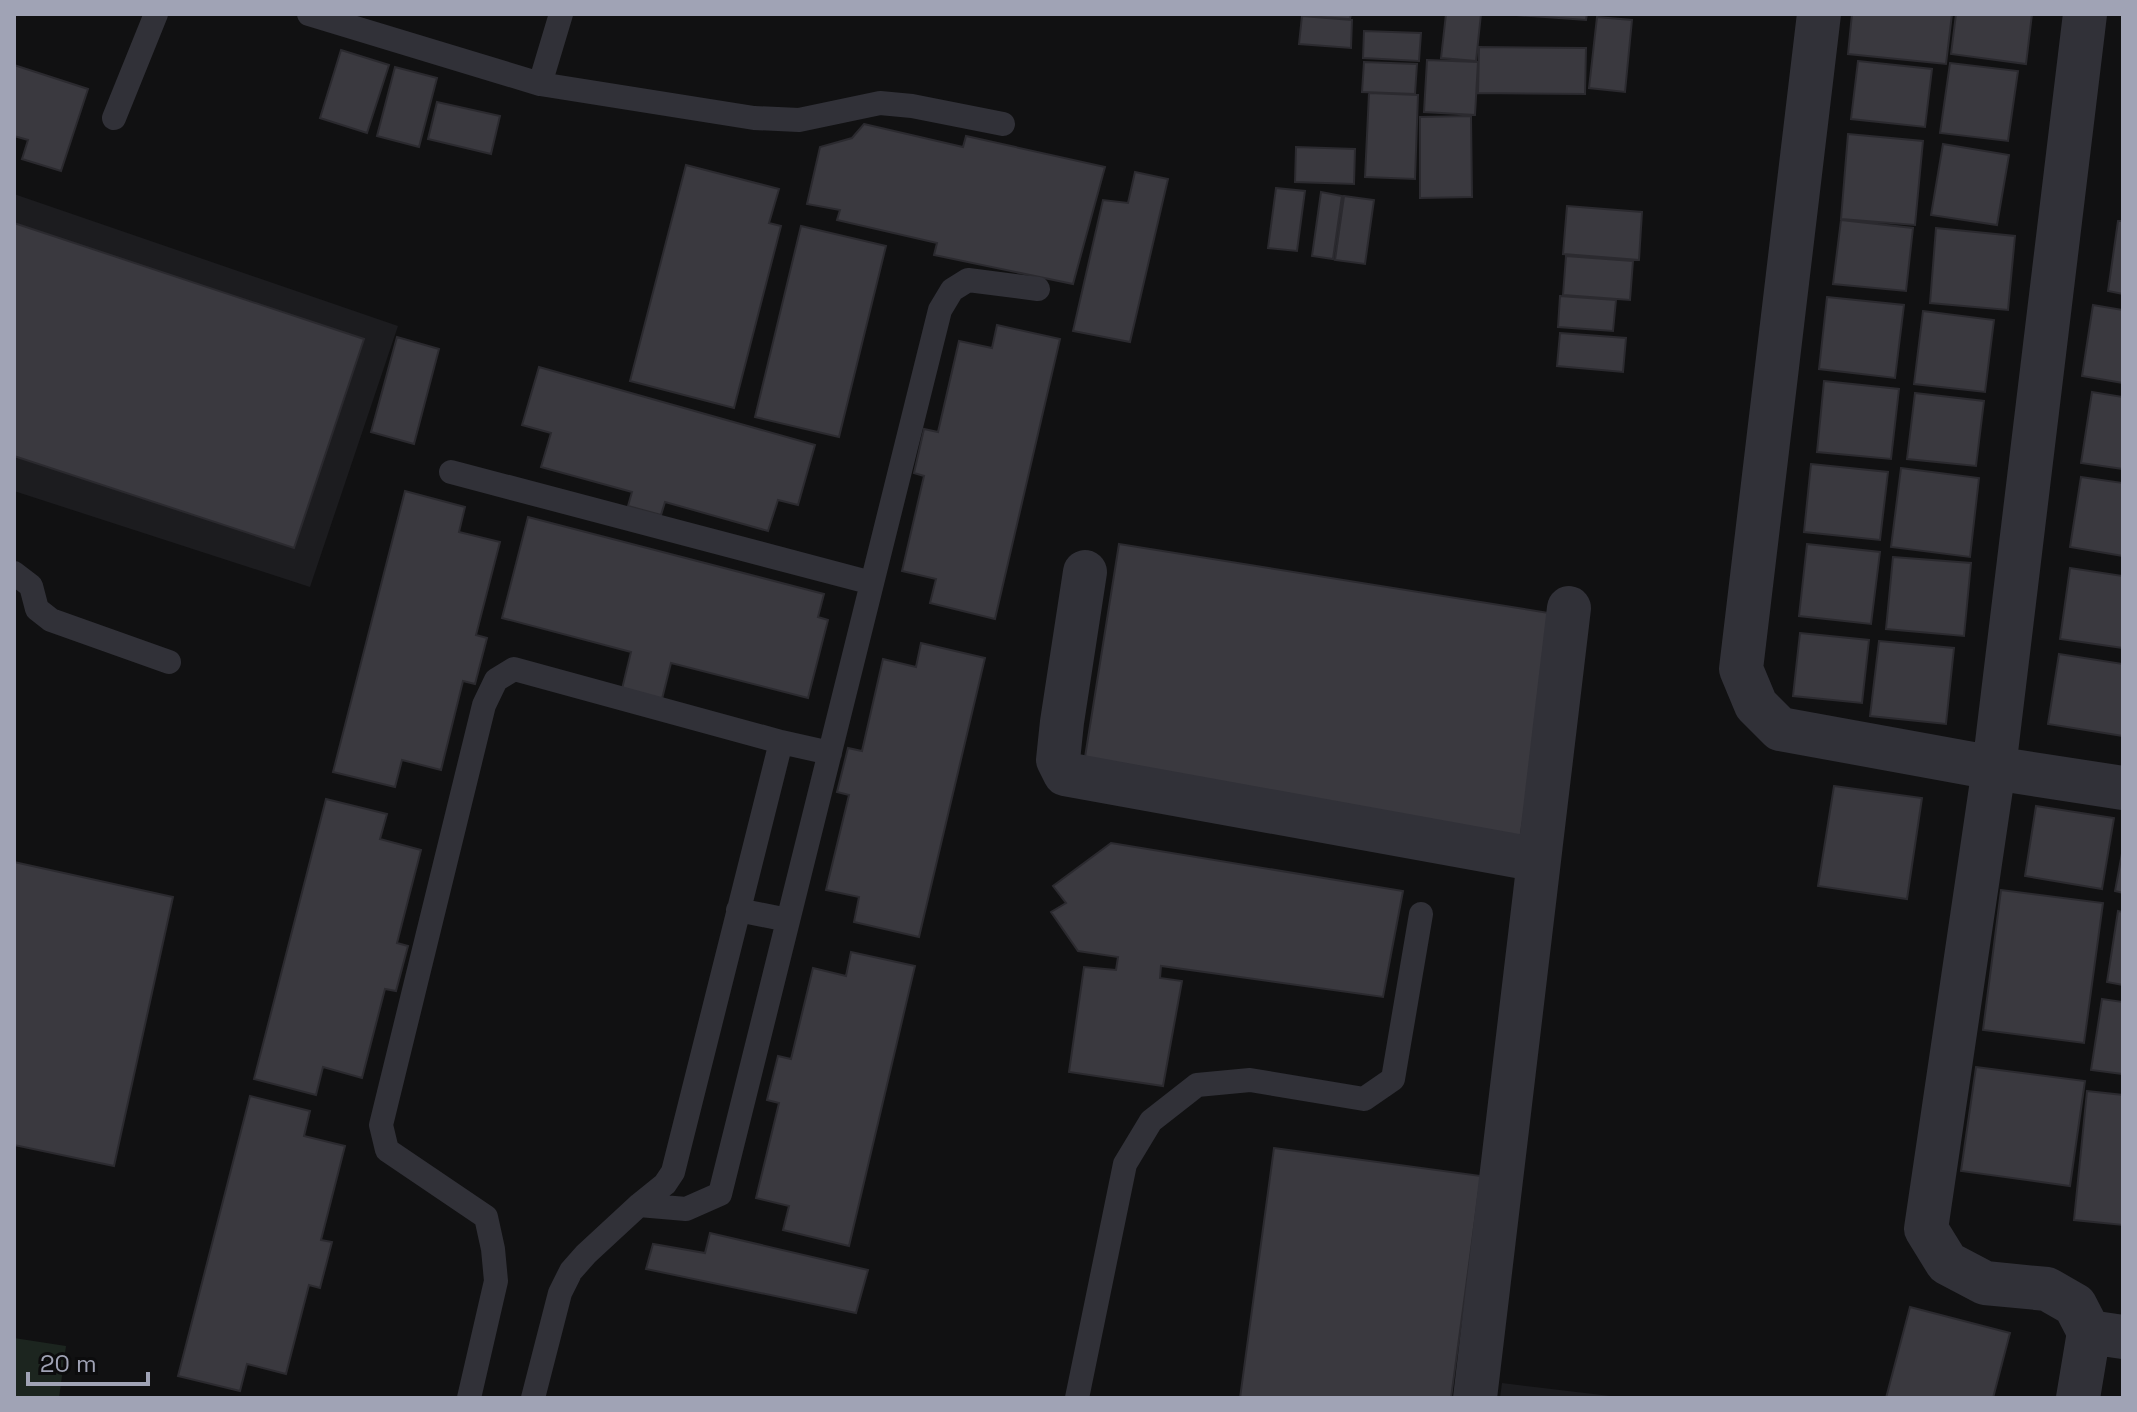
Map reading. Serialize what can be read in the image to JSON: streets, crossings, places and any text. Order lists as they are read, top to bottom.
{
  "scale_bar": "20 m"
}
